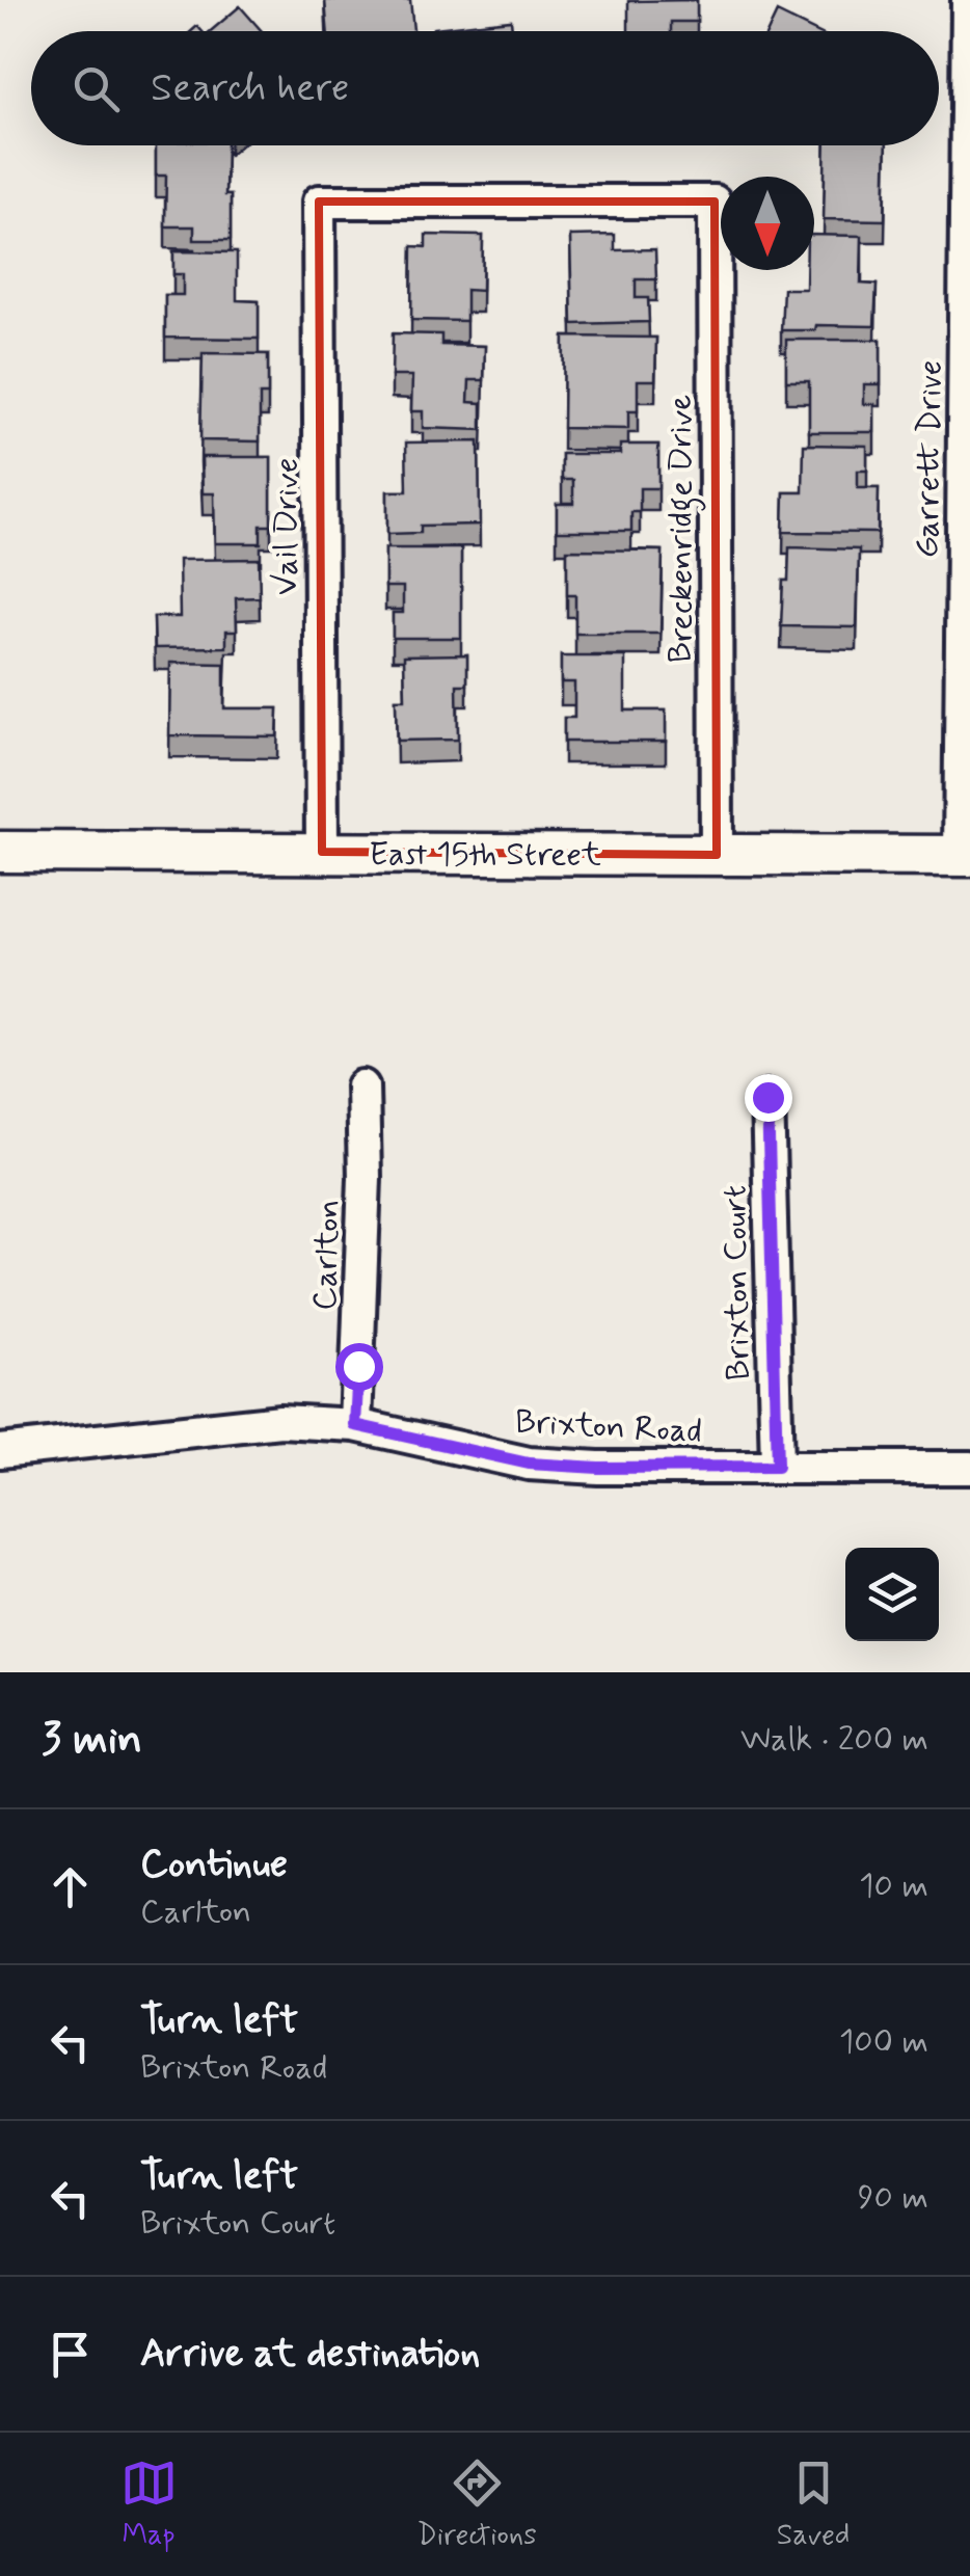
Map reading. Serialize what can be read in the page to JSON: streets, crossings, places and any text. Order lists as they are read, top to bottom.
{
  "streets": {
    "main road": ["East 15th Street"],
    "street": [
      "Garrett Drive",
      "Vail Drive",
      "Breckenridge Drive",
      "Carlton",
      "Brixton Court",
      "Brixton Road"
    ]
  },
  "crossings": [
    ["Garrett Drive", "East 15th Street"],
    ["Vail Drive", "Breckenridge Drive"],
    ["Vail Drive", "East 15th Street"],
    ["Breckenridge Drive", "East 15th Street"],
    ["Carlton", "Brixton Road"],
    ["Brixton Court", "Brixton Road"]
  ],
  "north": "bottom",
  "page": {
    "search": "Search here",
    "heading": ["3 min", "Walk · 200 m"],
    "list": [
      ["Continue", "Carlton", "10 m"],
      ["Turn left", "Brixton Road", "100 m"],
      ["Turn left", "Brixton Court", "90 m"],
      "Arrive at destination"
    ],
    "nav": ["Map", "Directions", "Saved"]
  }
}
